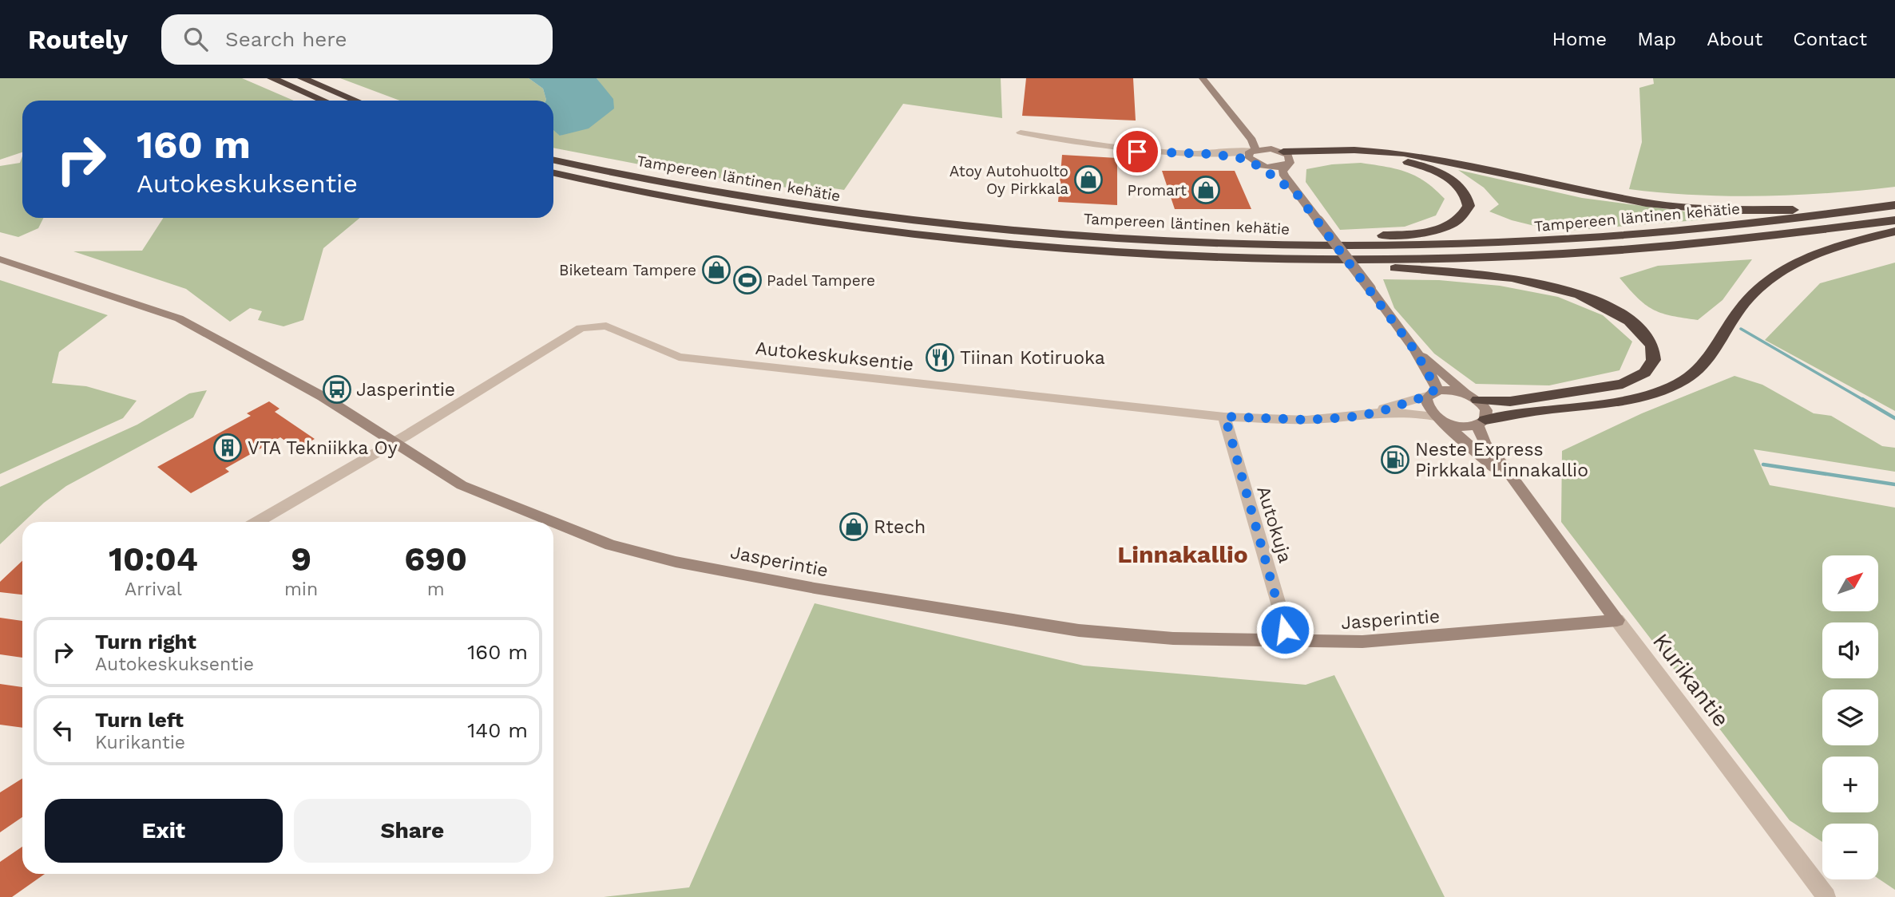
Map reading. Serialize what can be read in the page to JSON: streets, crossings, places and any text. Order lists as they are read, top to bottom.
{
  "streets": {
    "highway": ["Tampereen läntinen kehätie"],
    "main road": ["Jasperintie", "Kurikantie"],
    "street": ["Autokeskuksentie", "Autokuja"]
  },
  "crossings": [
    ["Autokeskuksentie", "Autokuja"],
    ["Autokeskuksentie", "Jasperintie"],
    ["Autokeskuksentie", "Kurikantie"],
    ["Autokuja", "Jasperintie"],
    ["Jasperintie", "Kurikantie"]
  ],
  "districts": ["Linnakallio"],
  "places": {
    "shop": [
      "Atoy Autohuolto Oy Pirkkala",
      "Promart",
      "Biketeam Tampere",
      "Rtech"
    ],
    "sports": ["Padel Tampere"],
    "restaurant": ["Tiinan Kotiruoka"],
    "bus stop": ["Jasperintie"],
    "building": ["VTA Tekniikka Oy"],
    "fuel station": ["Neste Express Pirkkala Linnakallio"]
  },
  "north": "top right",
  "page": {
    "header": "Routely",
    "search": "Search here",
    "nav": [
      "Home",
      "Map",
      "About",
      "Contact"
    ],
    "turn": ["160 m", "Autokeskuksentie"],
    "eta": [
      "10:04",
      "Arrival",
      "9",
      "min",
      "690",
      "m"
    ],
    "map_buttons": ["+", "−"],
    "list": [
      {
        "name": "Turn right",
        "note": "Autokeskuksentie",
        "value": "160 m"
      },
      {
        "name": "Turn left",
        "note": "Kurikantie",
        "value": "140 m"
      }
    ],
    "buttons": ["Exit", "Share"]
  }
}
